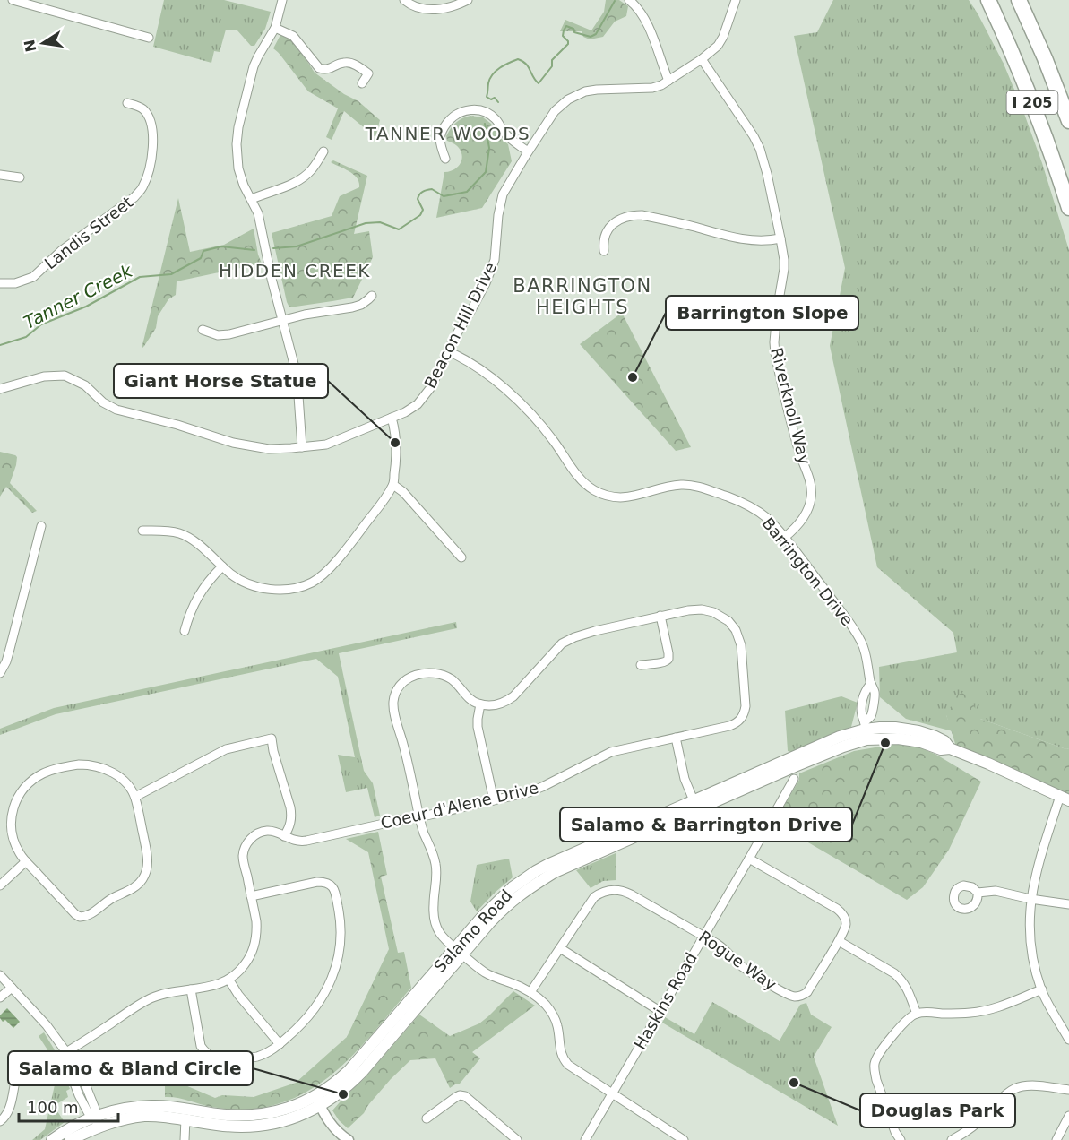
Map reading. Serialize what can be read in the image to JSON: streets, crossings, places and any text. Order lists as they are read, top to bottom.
{
  "streets": {
    "highway": ["I 205"],
    "main road": ["Salamo Road"],
    "street": [
      "Landis Street",
      "Beacon Hill Drive",
      "Riverknoll Way",
      "Barrington Drive",
      "Coeur d'Alene Drive",
      "Rogue Way",
      "Haskins Road"
    ]
  },
  "crossings": [
    ["Beacon Hill Drive", "Riverknoll Way"],
    ["Beacon Hill Drive", "Barrington Drive"],
    ["Riverknoll Way", "Barrington Drive"],
    ["Barrington Drive", "Salamo Road"],
    ["Rogue Way", "Haskins Road"]
  ],
  "districts": ["TANNER WOODS", "HIDDEN CREEK", "BARRINGTON HEIGHTS"],
  "water": ["Tanner Creek"],
  "places": [
    "Barrington Slope",
    "Giant Horse Statue",
    "Salamo & Barrington Drive",
    "Douglas Park",
    "Salamo & Bland Circle"
  ],
  "scale_bar": "100 m",
  "north": "left"
}
